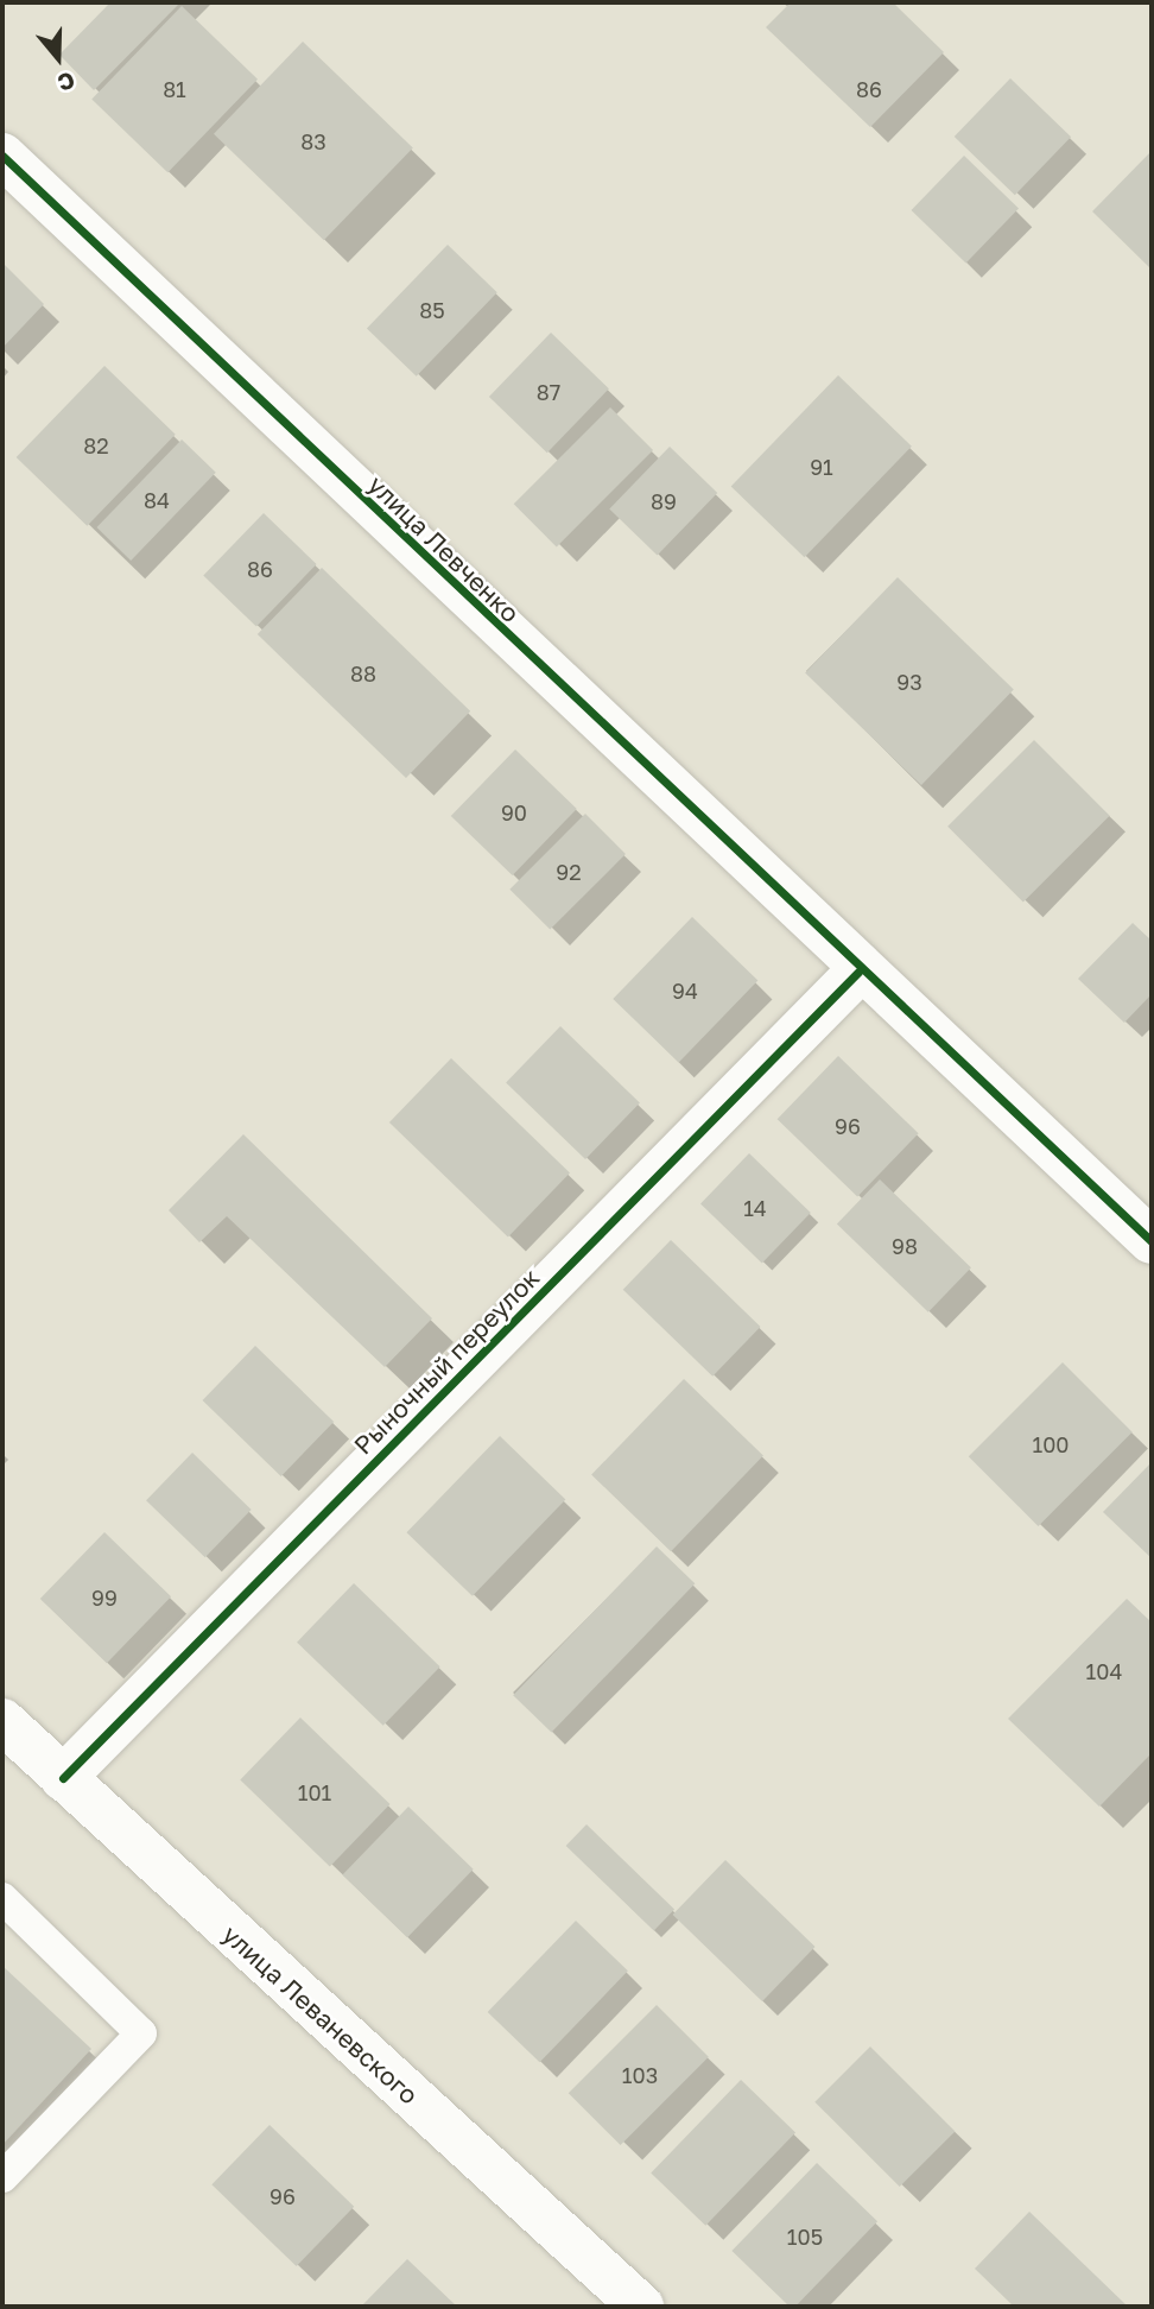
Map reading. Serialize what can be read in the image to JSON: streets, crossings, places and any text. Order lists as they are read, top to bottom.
{
  "streets": {
    "street": ["улица Левченко", "Рыночный переулок", "улица Леваневского"]
  },
  "crossings": [
    ["улица Левченко", "Рыночный переулок"],
    ["Рыночный переулок", "улица Леваневского"]
  ],
  "house_numbers": [
    "81",
    "86",
    "83",
    "85",
    "87",
    "82",
    "91",
    "84",
    "89",
    "86",
    "88",
    "93",
    "90",
    "92",
    "94",
    "96",
    "14",
    "98",
    "100",
    "99",
    "104",
    "101",
    "103",
    "96",
    "105"
  ],
  "north": "bottom"
}
